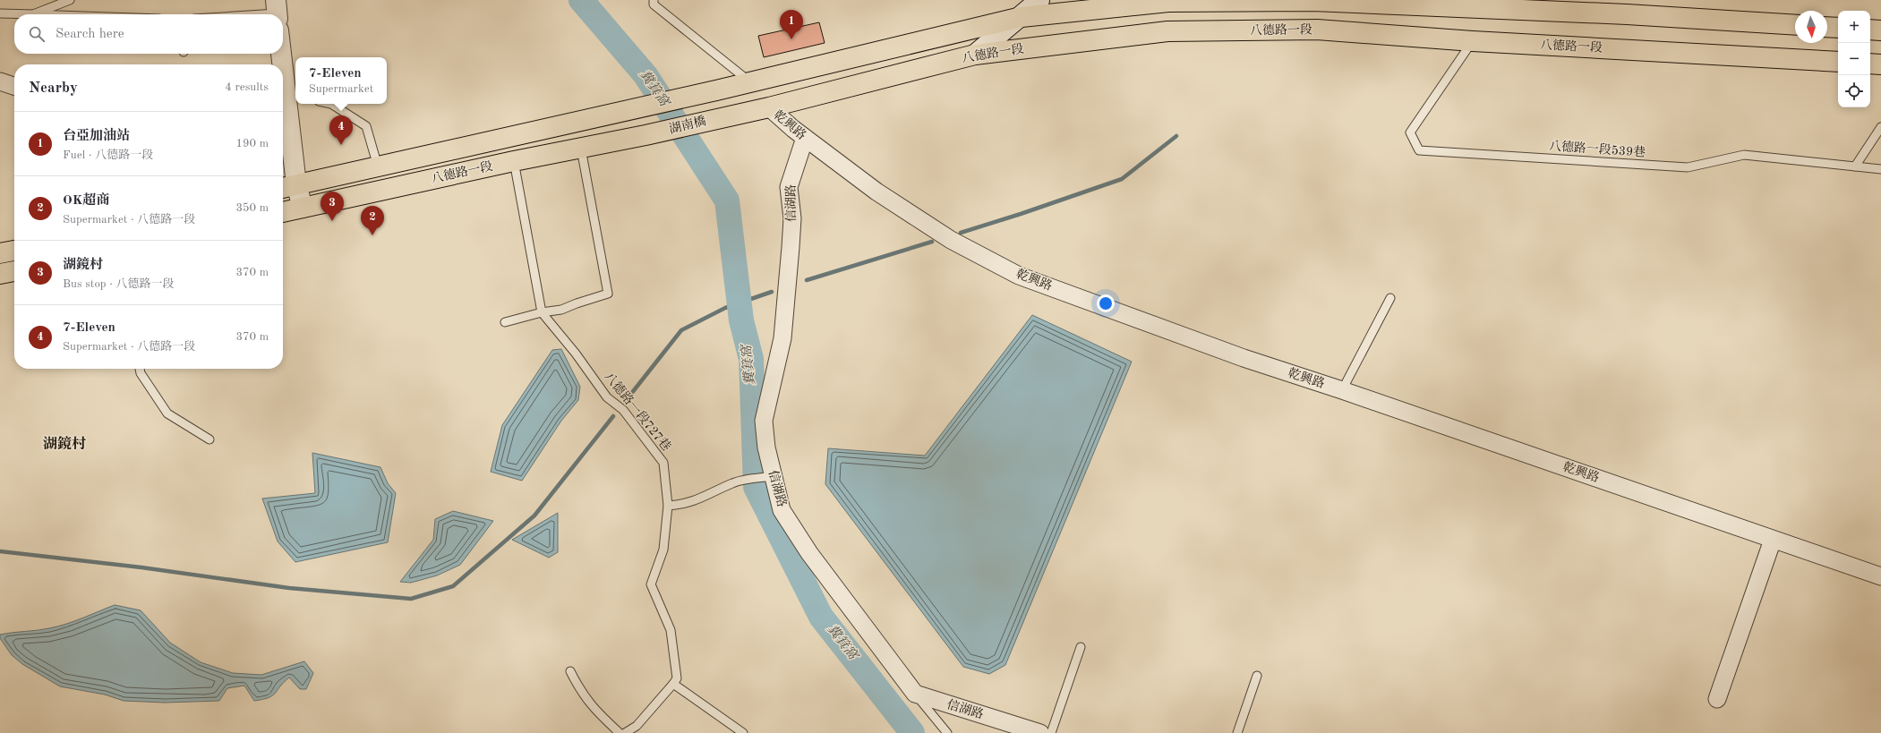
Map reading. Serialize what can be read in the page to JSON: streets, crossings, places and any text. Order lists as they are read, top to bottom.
{
  "streets": {
    "main road": ["八德路一段", "湖南橋"],
    "street": ["乾興路", "信湖路"],
    "lane": ["八德路一段539巷", "八德路一段727巷"]
  },
  "crossings": [
    ["八德路一段", "湖南橋"],
    ["八德路一段", "乾興路"],
    ["八德路一段", "八德路一段539巷"],
    ["八德路一段", "八德路一段727巷"],
    ["乾興路", "信湖路"]
  ],
  "districts": ["湖鏡村"],
  "water": ["糞箕窩"],
  "north": "bottom",
  "page": {
    "pins": [
      "1",
      "4",
      "3",
      "2"
    ],
    "map_buttons": ["+", "−"],
    "search": "Search here",
    "popup": ["7-Eleven", "Supermarket"],
    "heading": ["Nearby", "4 results"],
    "list": [
      {
        "mark": "1",
        "name": "台亞加油站",
        "note": "Fuel · 八德路一段",
        "value": "190 m"
      },
      {
        "mark": "2",
        "name": "OK超商",
        "note": "Supermarket · 八德路一段",
        "value": "350 m"
      },
      {
        "mark": "3",
        "name": "湖鏡村",
        "note": "Bus stop · 八德路一段",
        "value": "370 m"
      },
      {
        "mark": "4",
        "name": "7-Eleven",
        "note": "Supermarket · 八德路一段",
        "value": "370 m"
      }
    ]
  }
}
